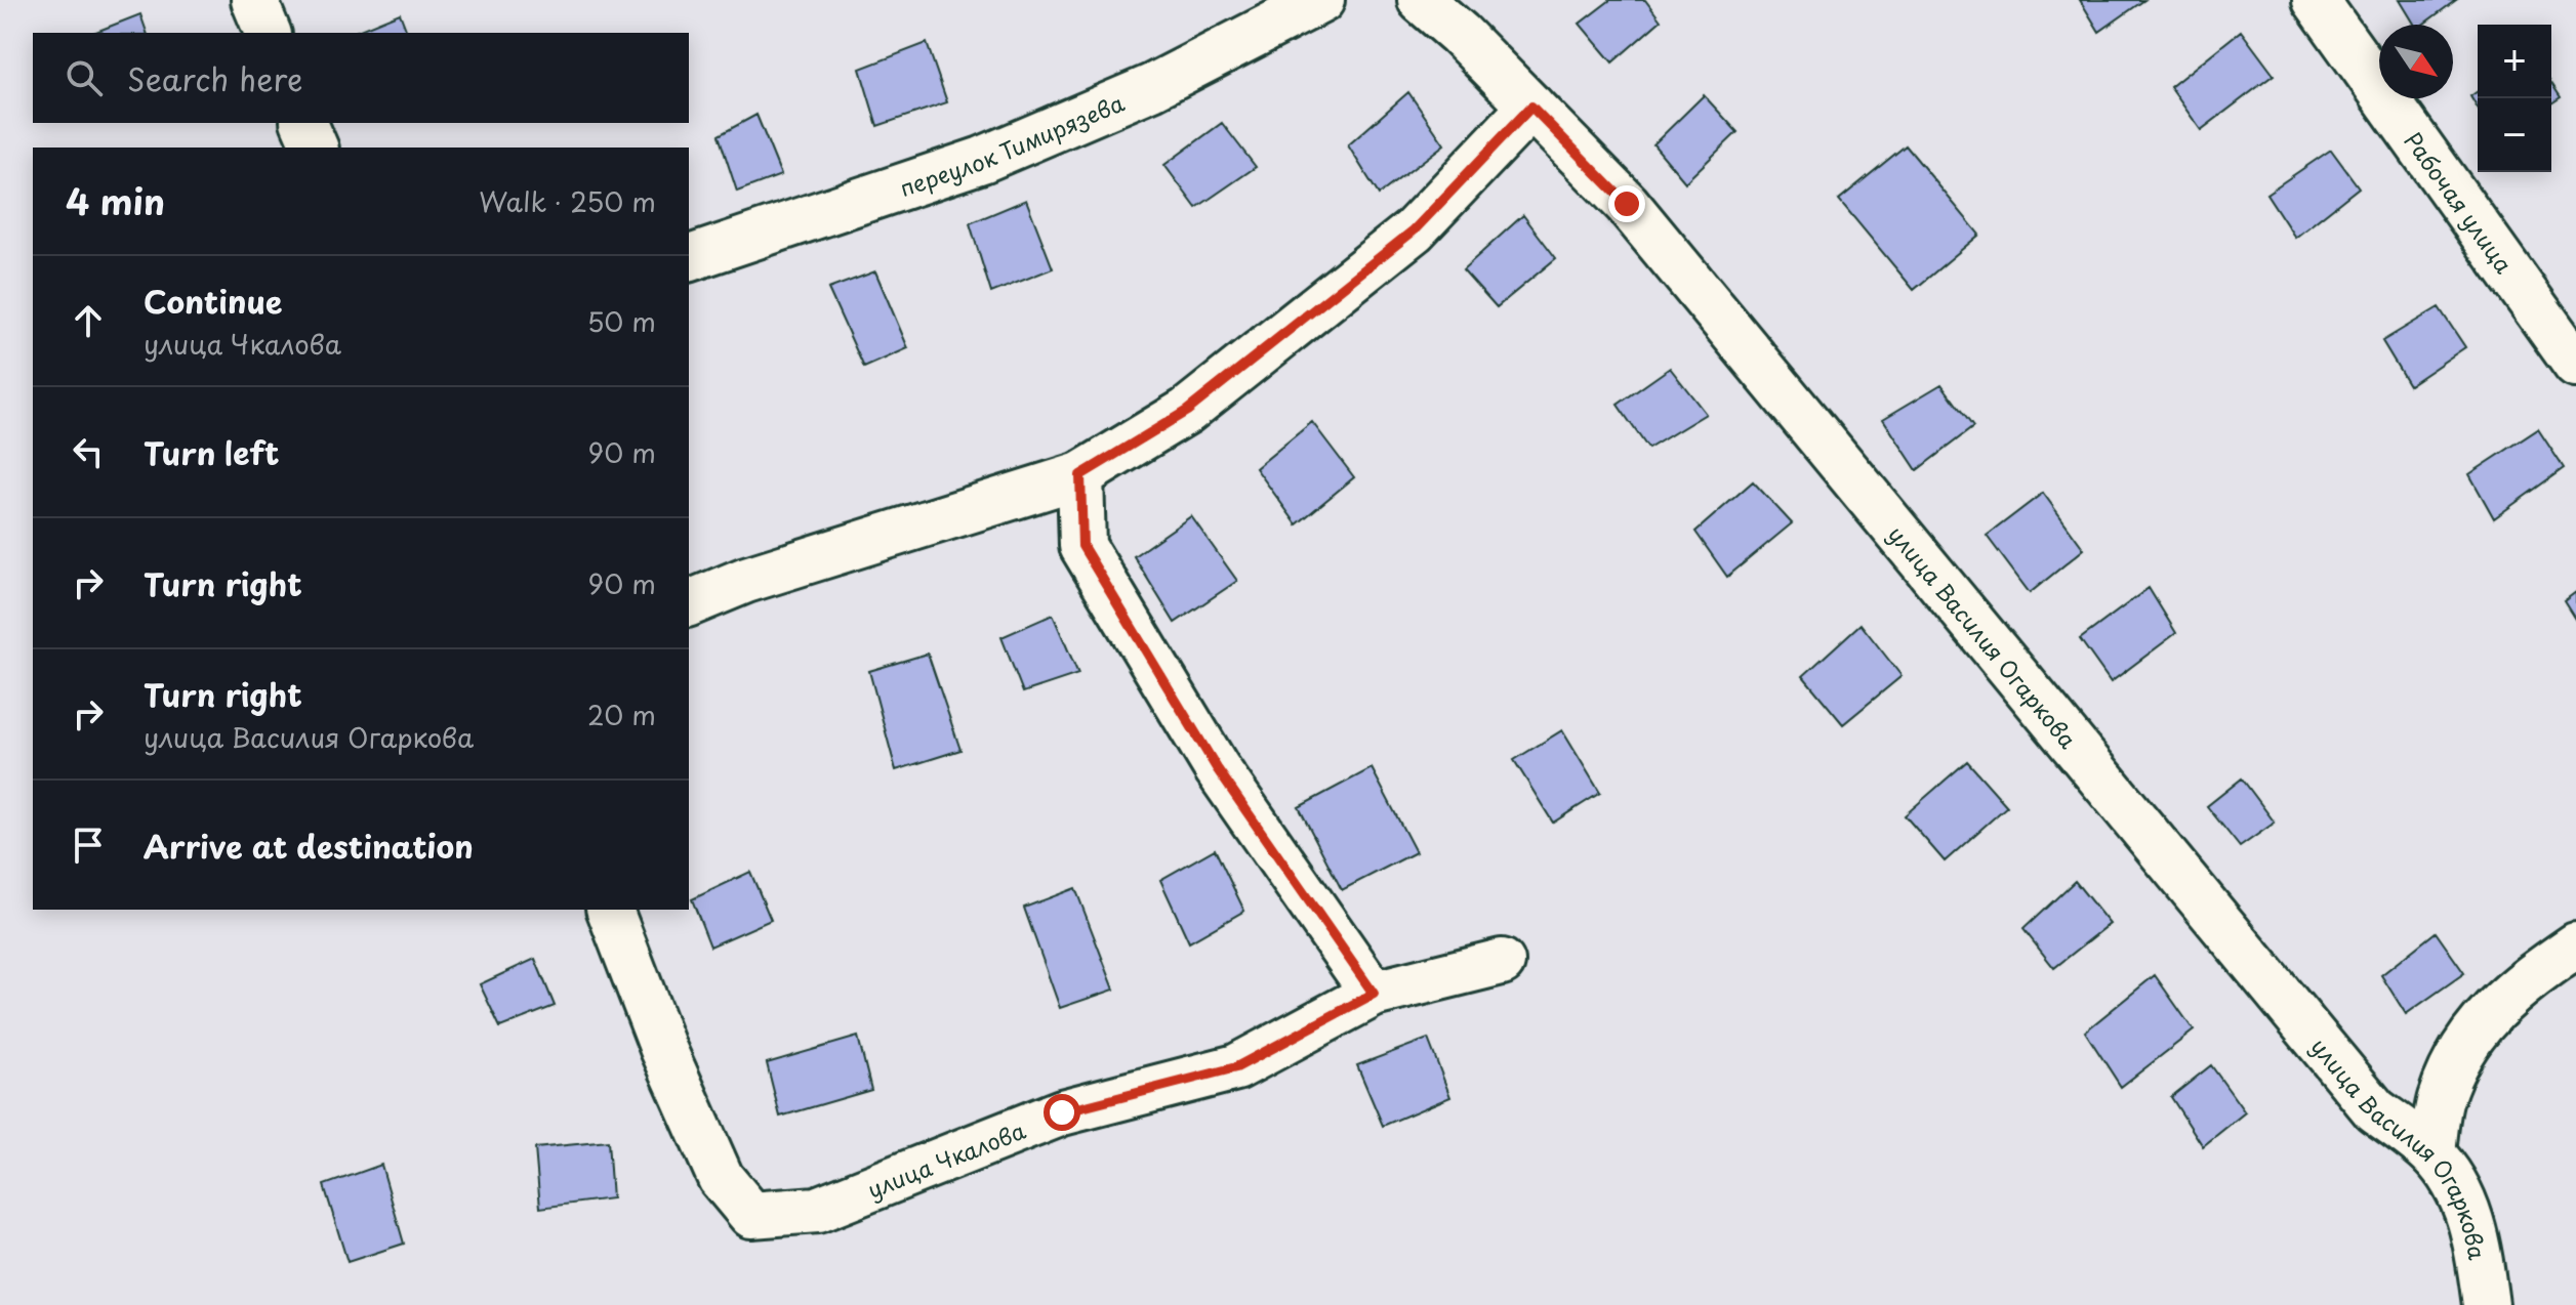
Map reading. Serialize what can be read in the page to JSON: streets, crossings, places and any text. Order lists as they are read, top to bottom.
{
  "streets": {
    "street": [
      "переулок Тимирязева",
      "Рабочая улица",
      "улица Василия Огаркова",
      "улица Чкалова"
    ]
  },
  "north": "bottom right",
  "page": {
    "map_buttons": ["+", "−"],
    "search": "Search here",
    "heading": ["4 min", "Walk · 250 m"],
    "list": [
      ["Continue", "улица Чкалова", "50 m"],
      ["Turn left", "90 m"],
      ["Turn right", "90 m"],
      ["Turn right", "улица Василия Огаркова", "20 m"],
      "Arrive at destination"
    ]
  }
}
